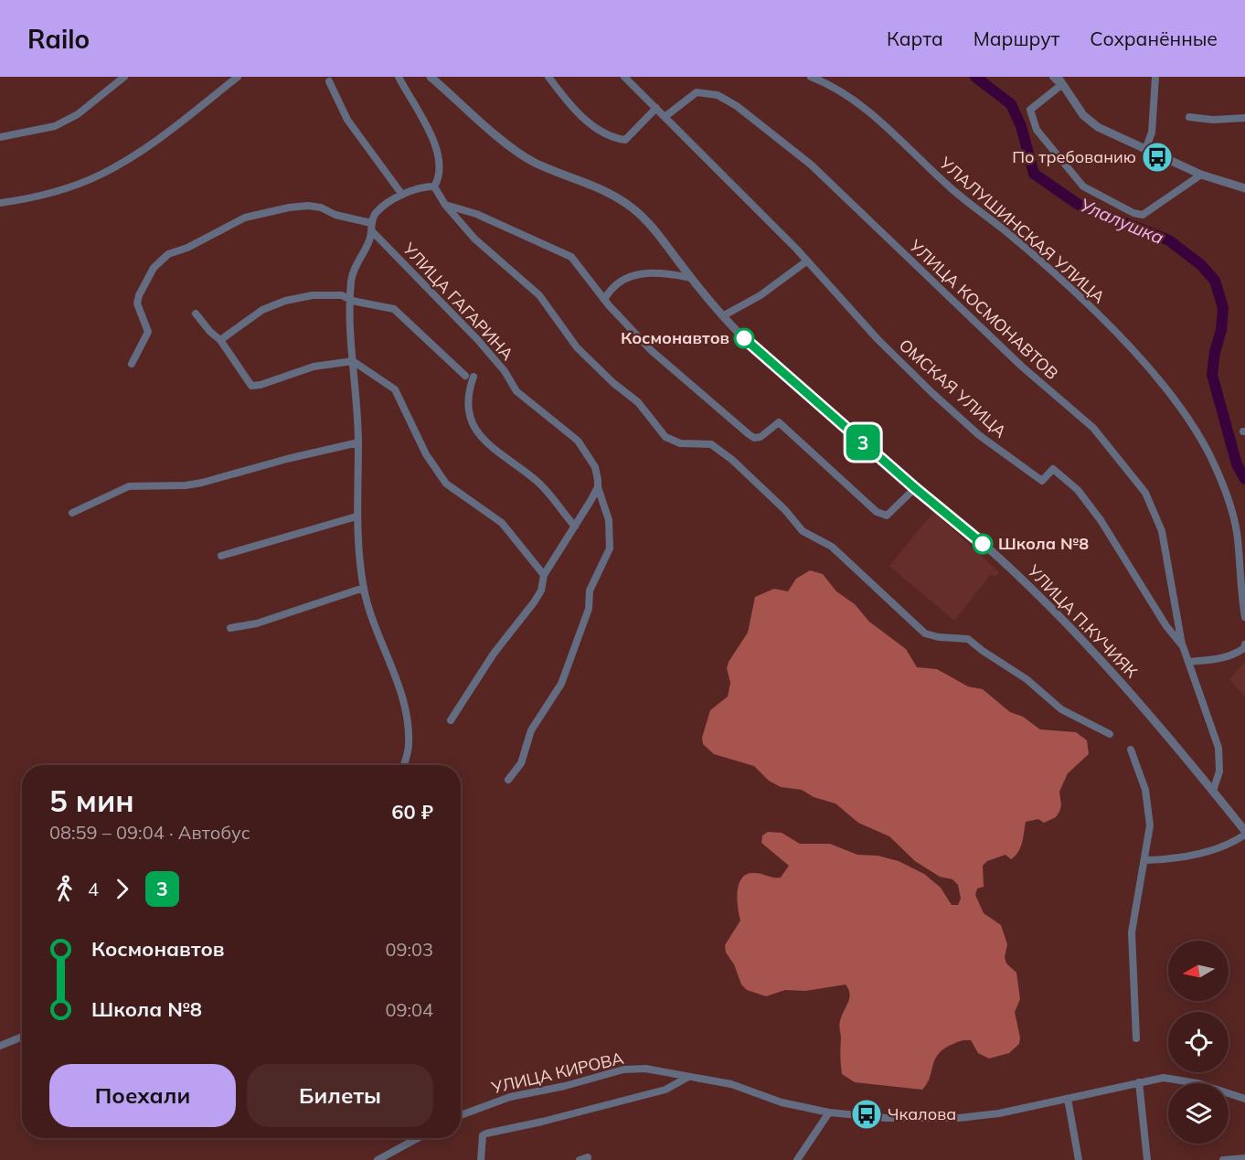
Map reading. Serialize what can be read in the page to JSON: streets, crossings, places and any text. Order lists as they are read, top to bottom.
{
  "streets": {
    "street": [
      "УЛАЛУШИНСКАЯ УЛИЦА",
      "УЛИЦА ГАГАРИНА",
      "УЛИЦА КОСМОНАВТОВ",
      "ОМСКАЯ УЛИЦА",
      "УЛИЦА П.КУЧИЯК",
      "УЛИЦА КИРОВА"
    ]
  },
  "crossings": [
    ["УЛИЦА КОСМОНАВТОВ", "ОМСКАЯ УЛИЦА"],
    ["ОМСКАЯ УЛИЦА", "УЛИЦА П.КУЧИЯК"]
  ],
  "water": ["Улалушка"],
  "places": {
    "bus stop": ["По требованию", "Чкалова"],
    "other": ["Космонавтов", "Школа №8"]
  },
  "lines": ["bus line 3"],
  "north": "left",
  "page": {
    "header": "Railo",
    "nav": ["Карта", "Маршрут", "Сохранённые"],
    "on_map": "3",
    "heading": ["5 мин", "08:59 – 09:04 · Автобус", "60 ₽"],
    "legs": ["4", "3"],
    "list": [
      {
        "name": "Космонавтов",
        "value": "09:03"
      },
      {
        "name": "Школа №8",
        "value": "09:04"
      }
    ],
    "buttons": ["Поехали", "Билеты"]
  }
}
